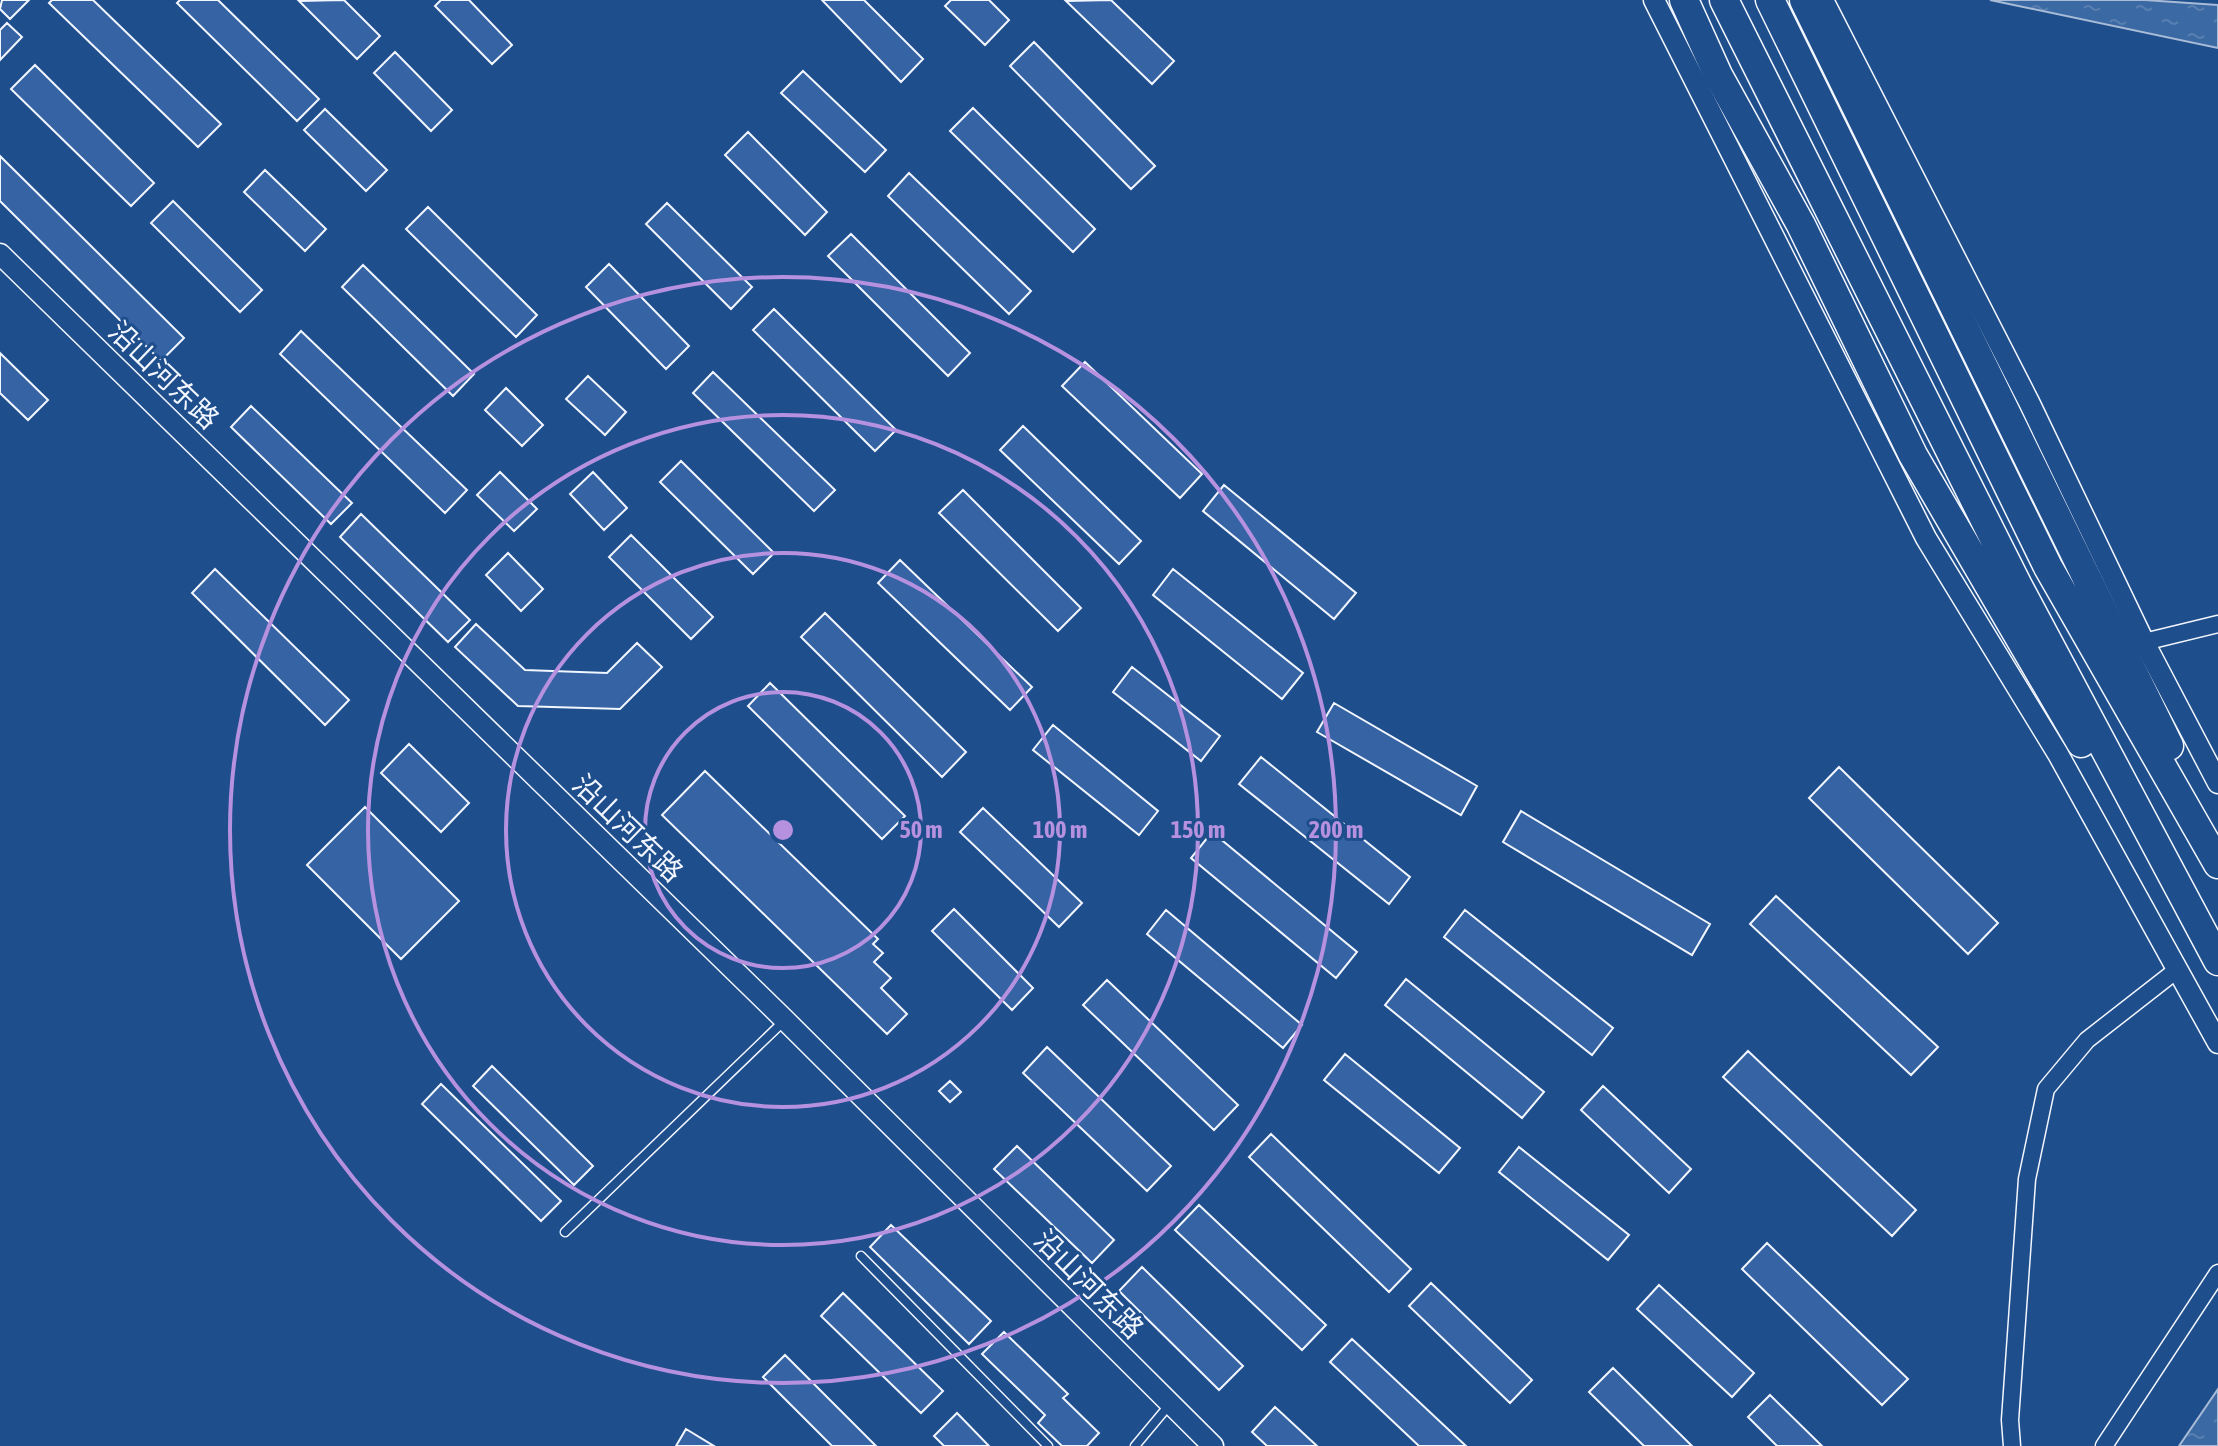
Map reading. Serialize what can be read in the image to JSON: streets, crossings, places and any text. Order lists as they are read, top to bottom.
{
  "streets": {
    "street": ["沿山河东路"]
  },
  "rings": [
    "50 m",
    "100 m",
    "150 m",
    "200 m"
  ]
}
